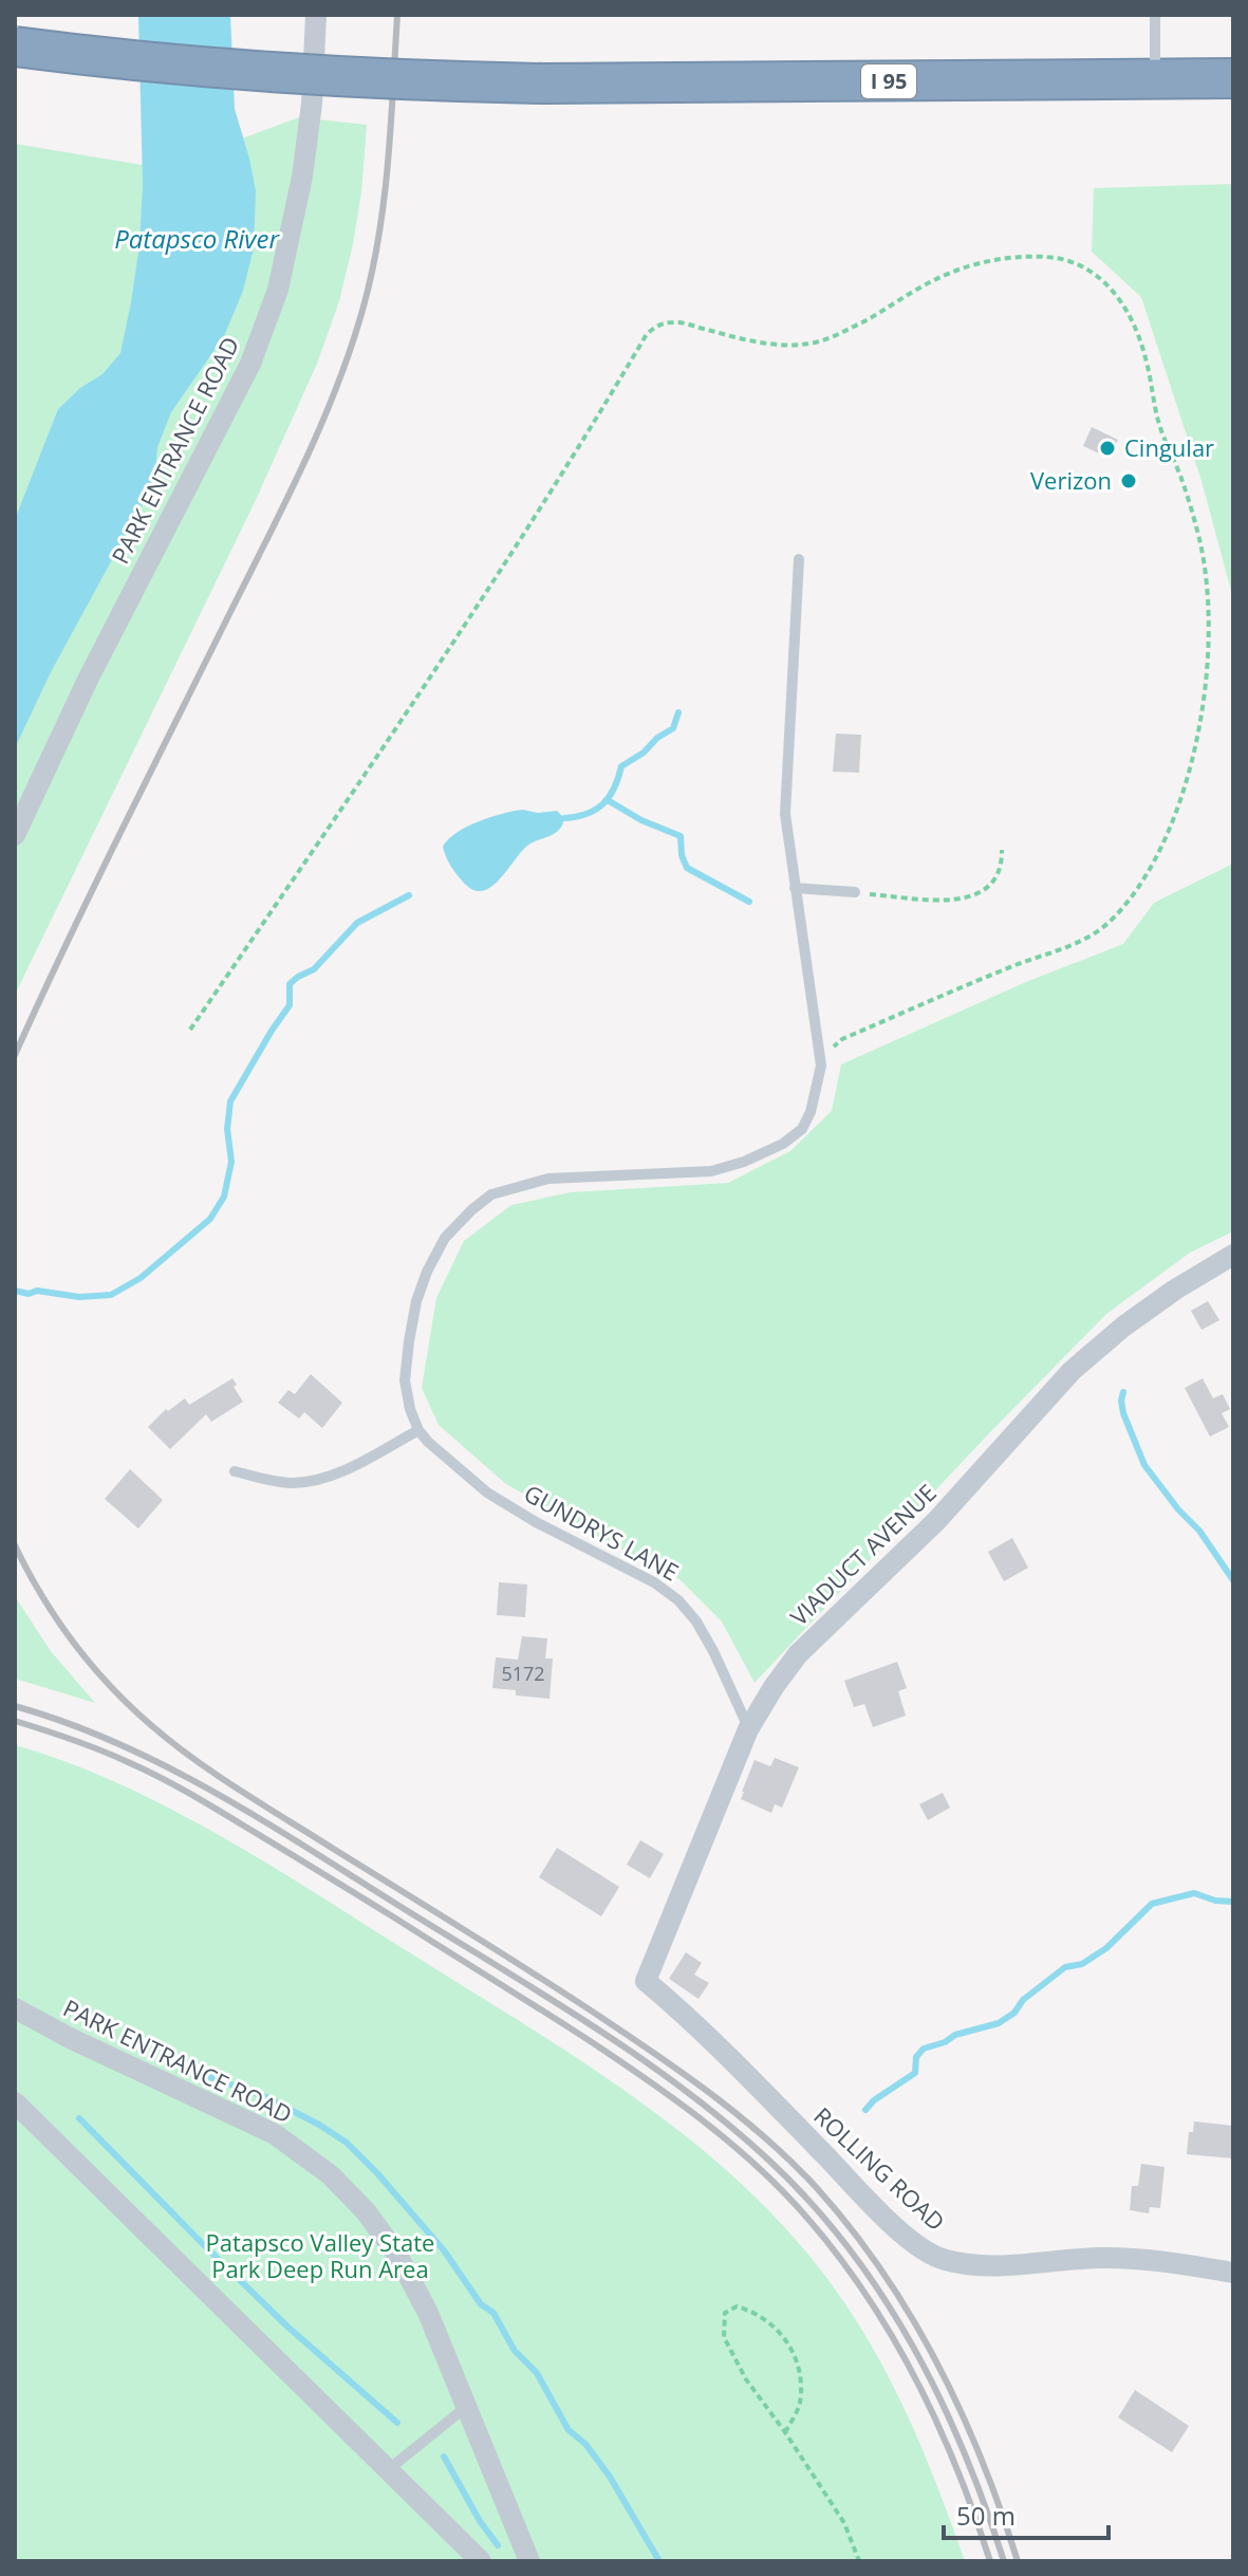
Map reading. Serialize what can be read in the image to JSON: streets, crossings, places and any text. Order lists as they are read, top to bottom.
{
  "streets": {
    "highway": ["I 95"],
    "street": ["PARK ENTRANCE ROAD", "VIADUCT AVENUE", "ROLLING ROAD"],
    "lane": ["GUNDRYS LANE"]
  },
  "crossings": [
    ["GUNDRYS LANE", "VIADUCT AVENUE"],
    ["VIADUCT AVENUE", "ROLLING ROAD"]
  ],
  "water": ["Patapsco River"],
  "parks": ["Patapsco Valley State Park Deep Run Area"],
  "places": ["Cingular", "Verizon"],
  "house_numbers": ["5172"],
  "scale_bar": "50 m"
}
